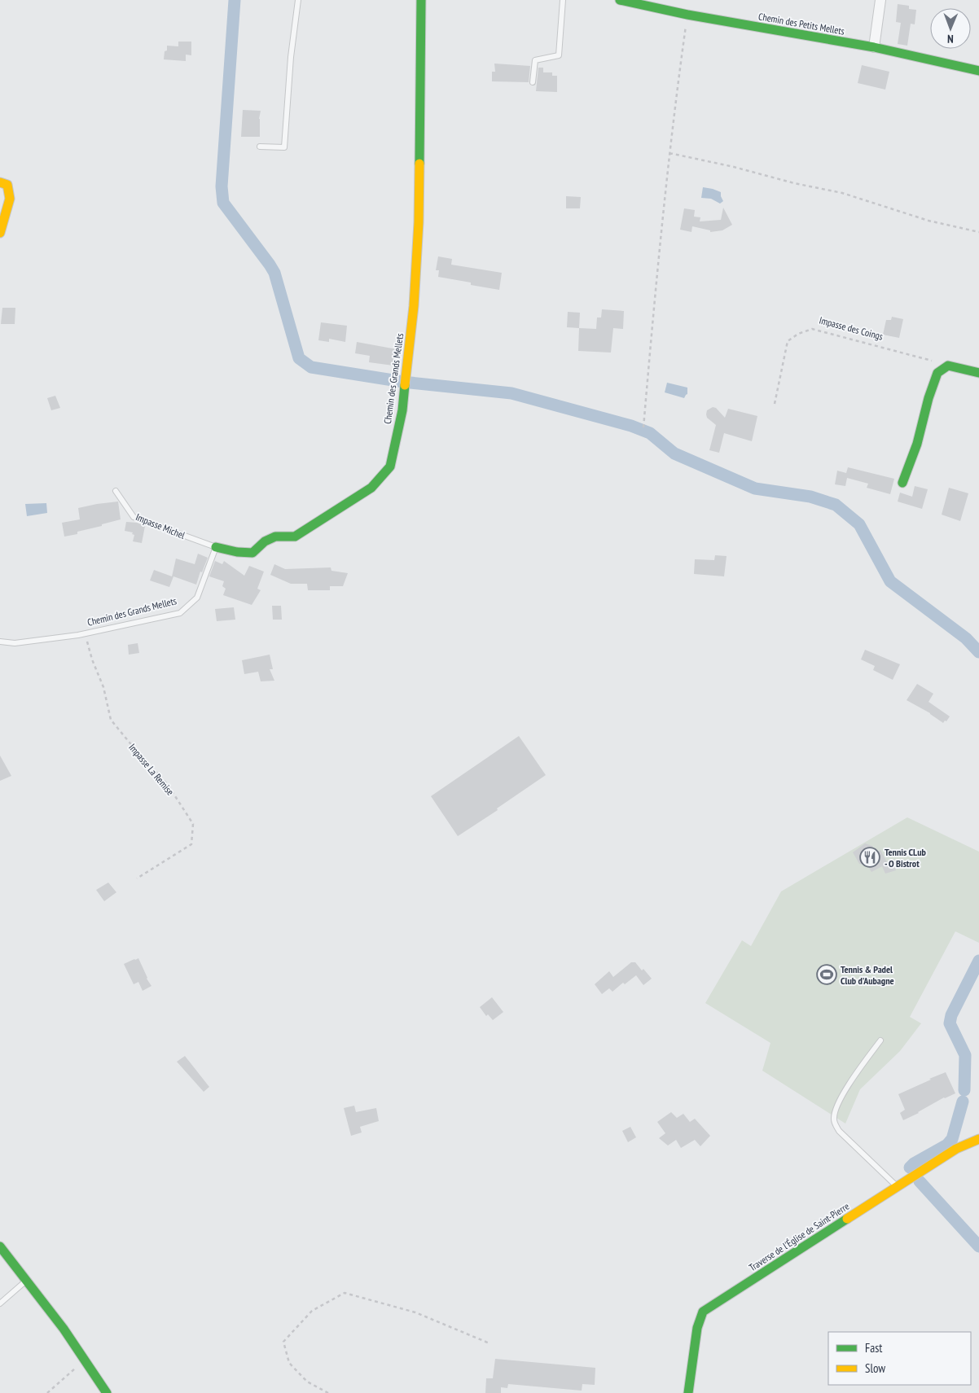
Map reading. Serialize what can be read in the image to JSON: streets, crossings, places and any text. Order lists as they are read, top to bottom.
{
  "streets": {
    "street": ["Chemin des Petits Mellets", "Chemin des Grands Mellets", "Traverse de l'Église de Saint-Pierre"],
    "lane": ["Impasse Michel"],
    "path": ["Impasse des Coings", "Impasse La Remise"]
  },
  "crossings": [
    ["Chemin des Grands Mellets", "Impasse Michel"],
    ["Chemin des Grands Mellets", "Impasse La Remise"]
  ],
  "places": {
    "restaurant": ["Tennis CLub - O Bistrot"],
    "sports": ["Tennis & Padel Club d'Aubagne"]
  },
  "legend": ["Fast", "Slow"],
  "north": "bottom"
}
